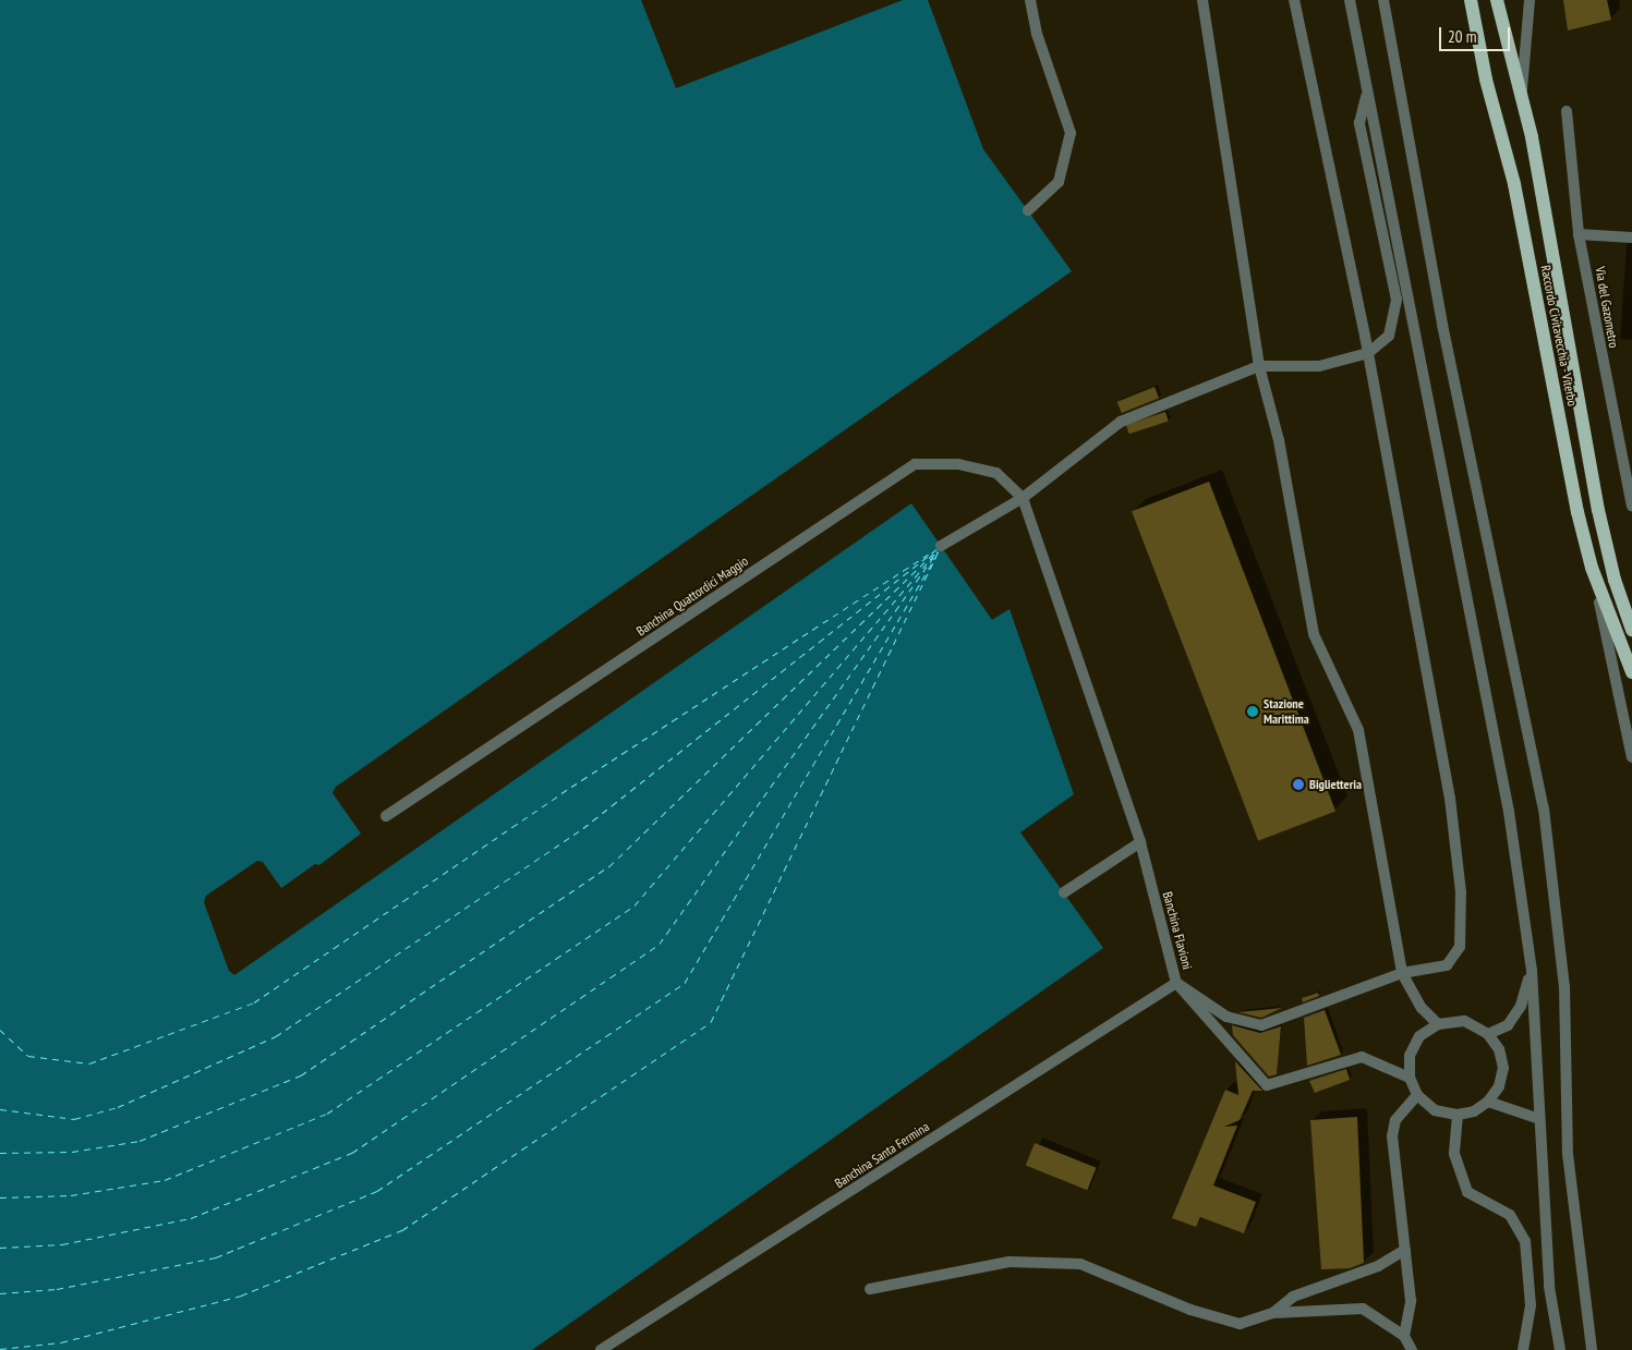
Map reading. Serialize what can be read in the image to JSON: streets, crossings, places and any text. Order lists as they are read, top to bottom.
{
  "streets": {
    "main road": ["Raccordo Civitavecchia - Viterbo"],
    "street": [
      "Via del Gazometro",
      "Banchina Quattordici Maggio",
      "Banchina Flavioni",
      "Banchina Santa Fermina"
    ]
  },
  "crossings": [
    ["Banchina Quattordici Maggio", "Banchina Flavioni"],
    ["Banchina Flavioni", "Banchina Santa Fermina"]
  ],
  "places": ["Stazione Marittima", "Biglietteria"],
  "scale_bar": "20 m"
}
